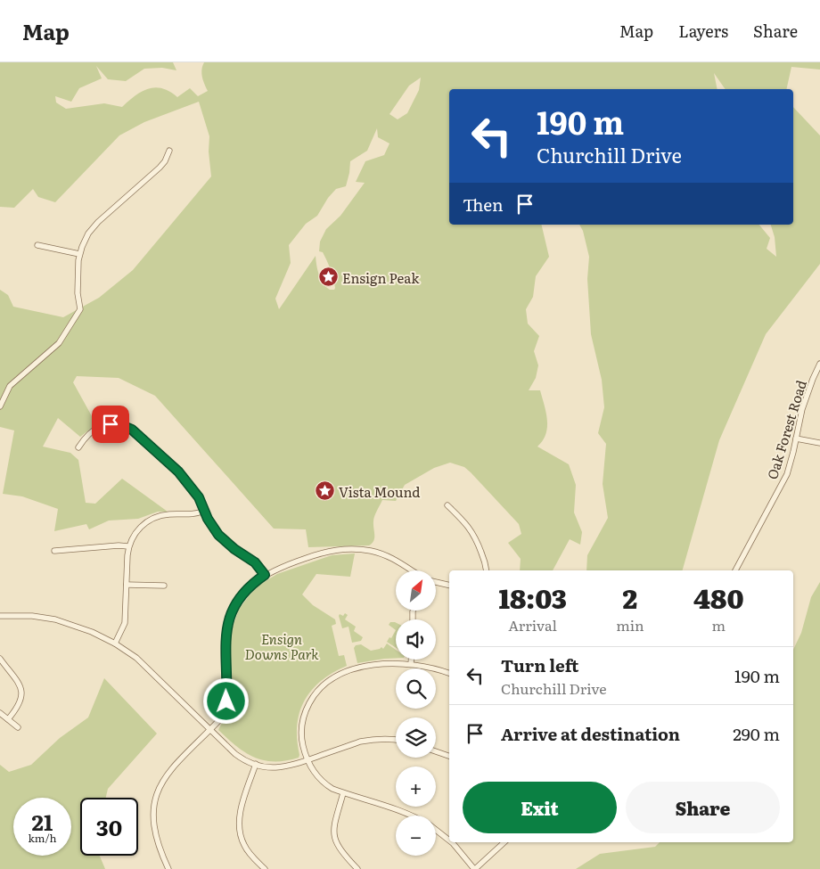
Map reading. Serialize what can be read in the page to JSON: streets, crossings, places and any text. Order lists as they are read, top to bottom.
{
  "streets": {
    "street": ["Oak Forest Road"]
  },
  "parks": ["Ensign Downs Park"],
  "places": {
    "place": ["Ensign Peak", "Vista Mound"]
  },
  "north": "top right",
  "page": {
    "header": "Map",
    "nav": ["Map", "Layers", "Share"],
    "turn": ["190 m", "Churchill Drive"],
    "then": "Then",
    "map_buttons": ["+", "−"],
    "eta": [
      "18:03",
      "Arrival",
      "2",
      "min",
      "480",
      "m"
    ],
    "list": [
      {
        "name": "Turn left",
        "note": "Churchill Drive",
        "value": "190 m"
      },
      {
        "name": "Arrive at destination",
        "value": "290 m"
      }
    ],
    "buttons": ["Exit", "Share"],
    "speed": "21 km/h",
    "limit": "30"
  }
}
